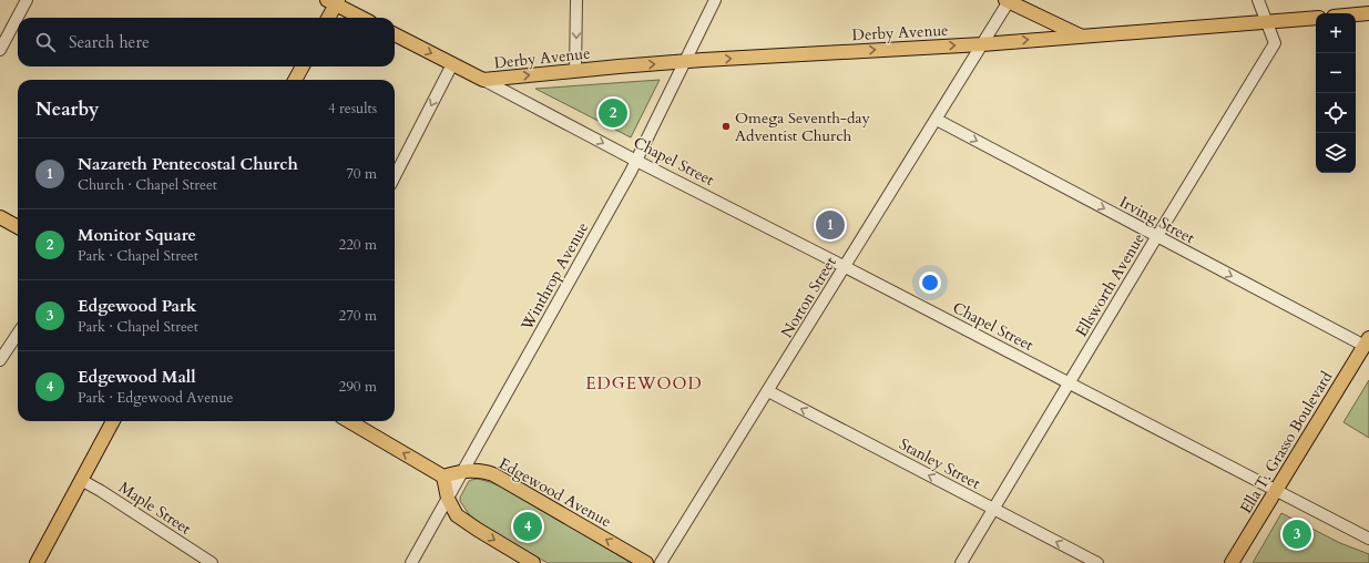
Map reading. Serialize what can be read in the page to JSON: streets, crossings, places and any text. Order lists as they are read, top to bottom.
{
  "streets": {
    "main road": [
      "Derby Avenue",
      "Chapel Street",
      "Ella T. Grasso Boulevard",
      "Edgewood Avenue"
    ],
    "street": [
      "Irving Street",
      "Winthrop Avenue",
      "Ellsworth Avenue",
      "Norton Street",
      "Stanley Street",
      "Maple Street"
    ]
  },
  "crossings": [
    ["Derby Avenue", "Chapel Street"],
    ["Derby Avenue", "Winthrop Avenue"],
    ["Derby Avenue", "Ellsworth Avenue"],
    ["Derby Avenue", "Norton Street"],
    ["Chapel Street", "Winthrop Avenue"],
    ["Chapel Street", "Ellsworth Avenue"],
    ["Chapel Street", "Norton Street"],
    ["Chapel Street", "Ella T. Grasso Boulevard"],
    ["Irving Street", "Ellsworth Avenue"],
    ["Irving Street", "Norton Street"],
    ["Irving Street", "Ella T. Grasso Boulevard"],
    ["Winthrop Avenue", "Edgewood Avenue"],
    ["Ellsworth Avenue", "Stanley Street"],
    ["Norton Street", "Stanley Street"]
  ],
  "one_way": ["Derby Avenue", "Irving Street", "Stanley Street"],
  "districts": ["EDGEWOOD"],
  "places": ["Omega Seventh-day Adventist Church"],
  "page": {
    "map_buttons": ["+", "−"],
    "search": "Search here",
    "heading": ["Nearby", "4 results"],
    "pins": [
      "2",
      "1",
      "4",
      "3"
    ],
    "list": [
      {
        "mark": "1",
        "name": "Nazareth Pentecostal Church",
        "note": "Church · Chapel Street",
        "value": "70 m"
      },
      {
        "mark": "2",
        "name": "Monitor Square",
        "note": "Park · Chapel Street",
        "value": "220 m"
      },
      {
        "mark": "3",
        "name": "Edgewood Park",
        "note": "Park · Chapel Street",
        "value": "270 m"
      },
      {
        "mark": "4",
        "name": "Edgewood Mall",
        "note": "Park · Edgewood Avenue",
        "value": "290 m"
      }
    ]
  }
}
